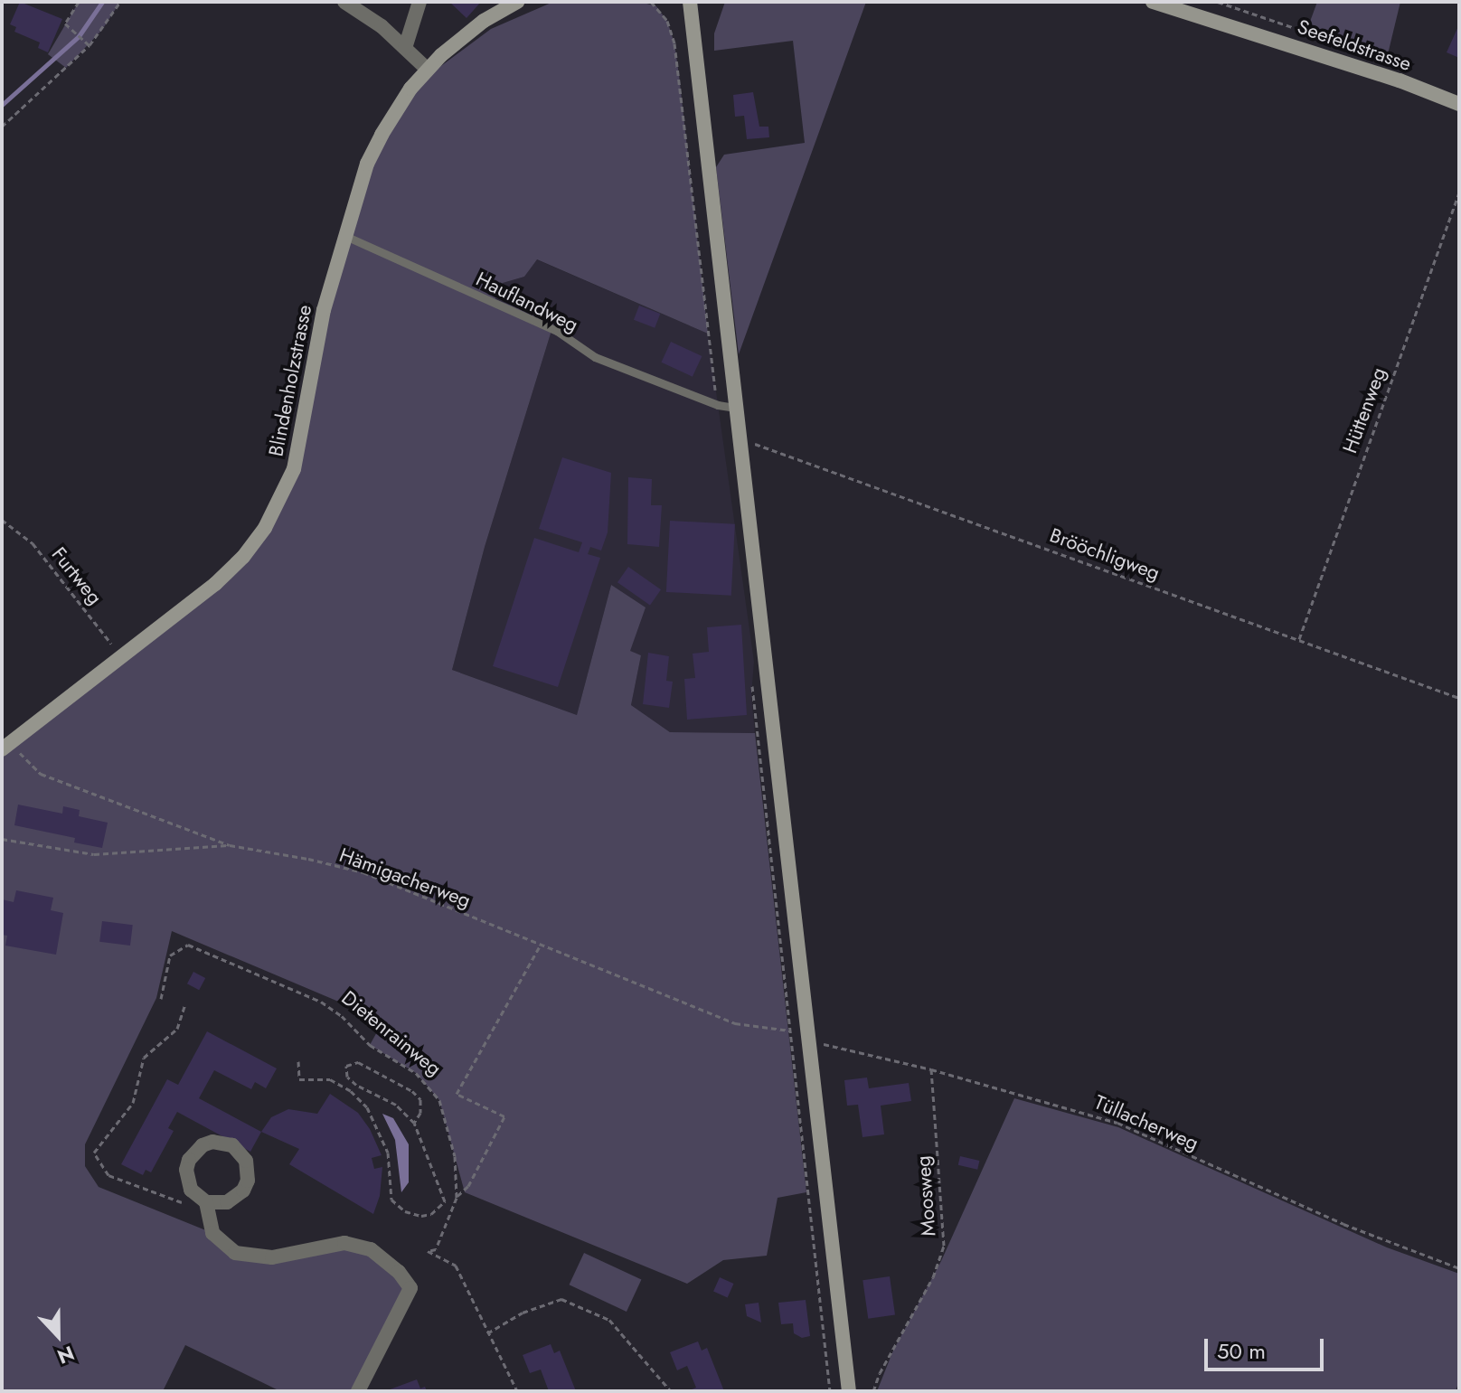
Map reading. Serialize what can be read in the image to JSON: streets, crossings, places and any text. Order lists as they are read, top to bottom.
{
  "streets": {
    "main road": ["Seefeldstrasse", "Blindenholzstrasse"],
    "lane": ["Hauflandweg"],
    "path": [
      "Hüttenweg",
      "Brööchligweg",
      "Furtweg",
      "Hämigacherweg",
      "Dietenrainweg",
      "Tüllacherweg",
      "Moosweg"
    ]
  },
  "crossings": [
    ["Hauflandweg", "Blindenholzstrasse"],
    ["Blindenholzstrasse", "Furtweg"],
    ["Blindenholzstrasse", "Hämigacherweg"],
    ["Hüttenweg", "Brööchligweg"],
    ["Hämigacherweg", "Tüllacherweg"],
    ["Tüllacherweg", "Moosweg"]
  ],
  "scale_bar": "50 m",
  "north": "bottom"
}
